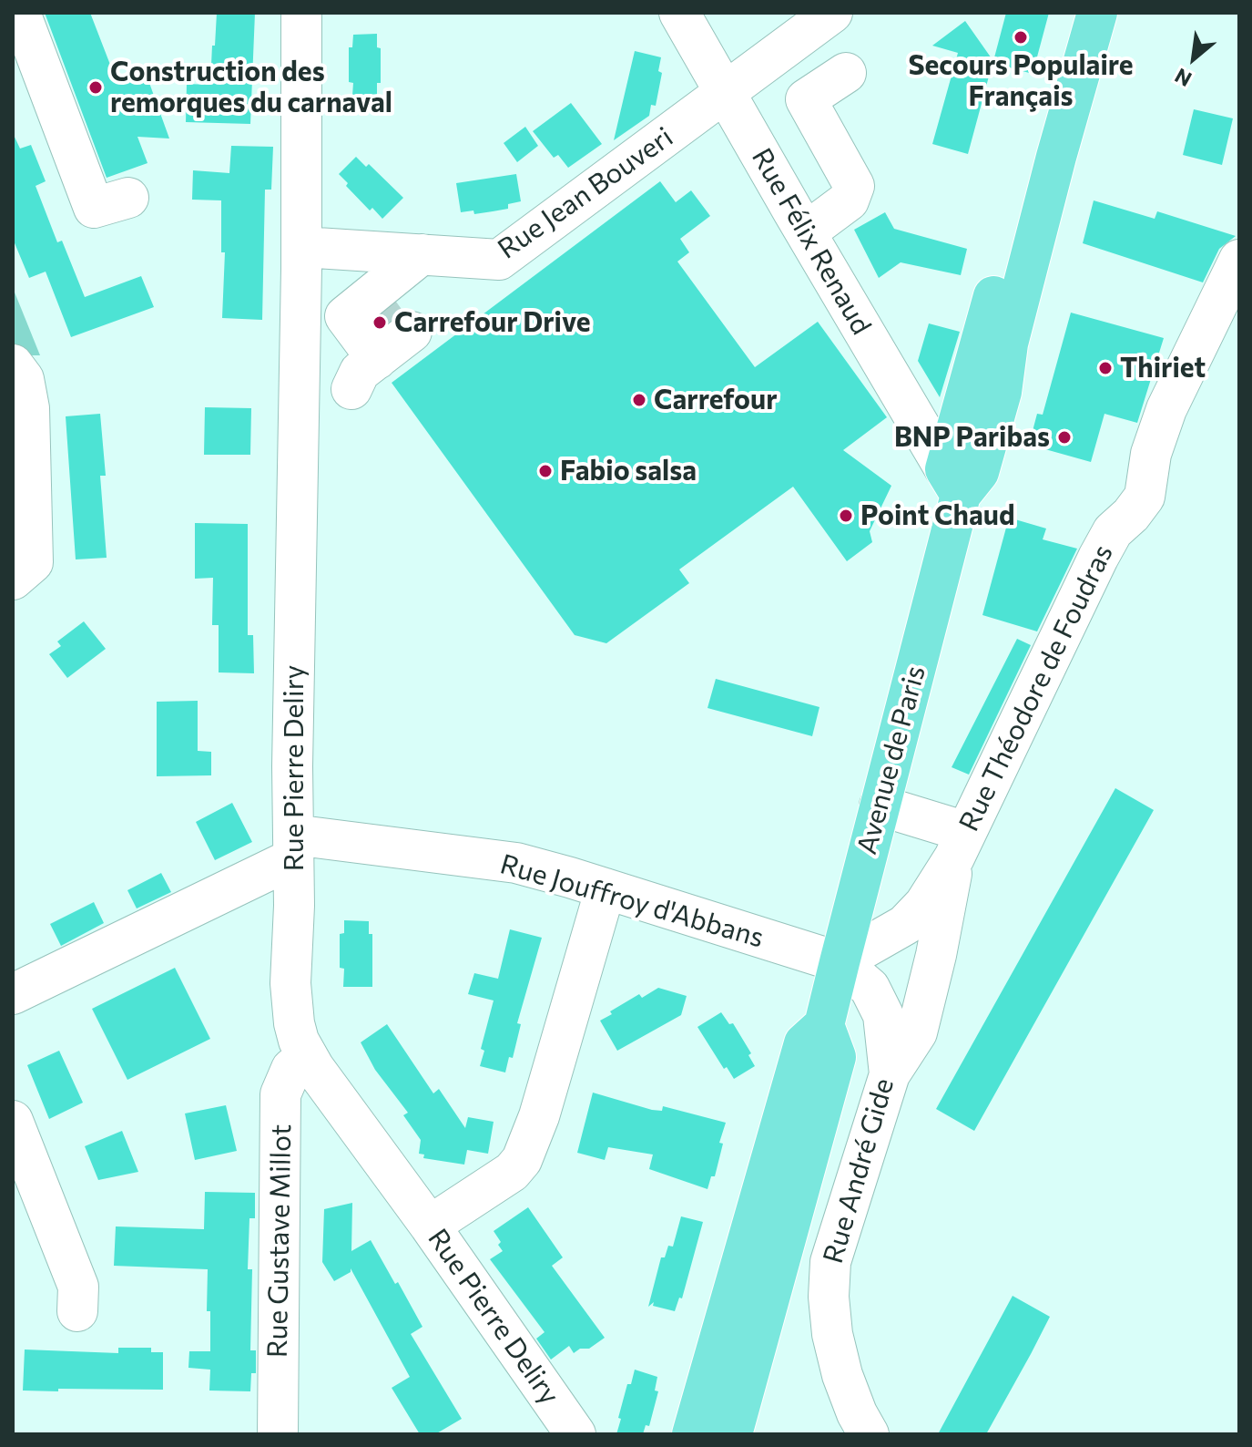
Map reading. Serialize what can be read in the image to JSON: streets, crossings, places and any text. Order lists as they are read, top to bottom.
{
  "streets": {
    "main road": ["Avenue de Paris"],
    "street": [
      "Rue Jean Bouveri",
      "Rue Félix Renaud",
      "Rue Théodore de Foudras",
      "Rue Pierre Deliry",
      "Rue Jouffroy d'Abbans",
      "Rue André Gide",
      "Rue Gustave Millot"
    ]
  },
  "crossings": [
    ["Rue Jean Bouveri", "Rue Félix Renaud"],
    ["Rue Jean Bouveri", "Rue Pierre Deliry"],
    ["Rue Félix Renaud", "Avenue de Paris"],
    ["Rue Théodore de Foudras", "Avenue de Paris"],
    ["Rue Théodore de Foudras", "Rue Jouffroy d'Abbans"],
    ["Rue Théodore de Foudras", "Rue André Gide"],
    ["Avenue de Paris", "Rue Jouffroy d'Abbans"],
    ["Avenue de Paris", "Rue André Gide"],
    ["Rue Pierre Deliry", "Rue Jouffroy d'Abbans"],
    ["Rue Pierre Deliry", "Rue Gustave Millot"],
    ["Rue Jouffroy d'Abbans", "Rue André Gide"]
  ],
  "places": [
    "Secours Populaire Français",
    "Construction des remorques du carnaval",
    "Carrefour Drive",
    "Thiriet",
    "Carrefour",
    "BNP Paribas",
    "Fabio salsa",
    "Point Chaud"
  ],
  "north": "bottom left"
}
